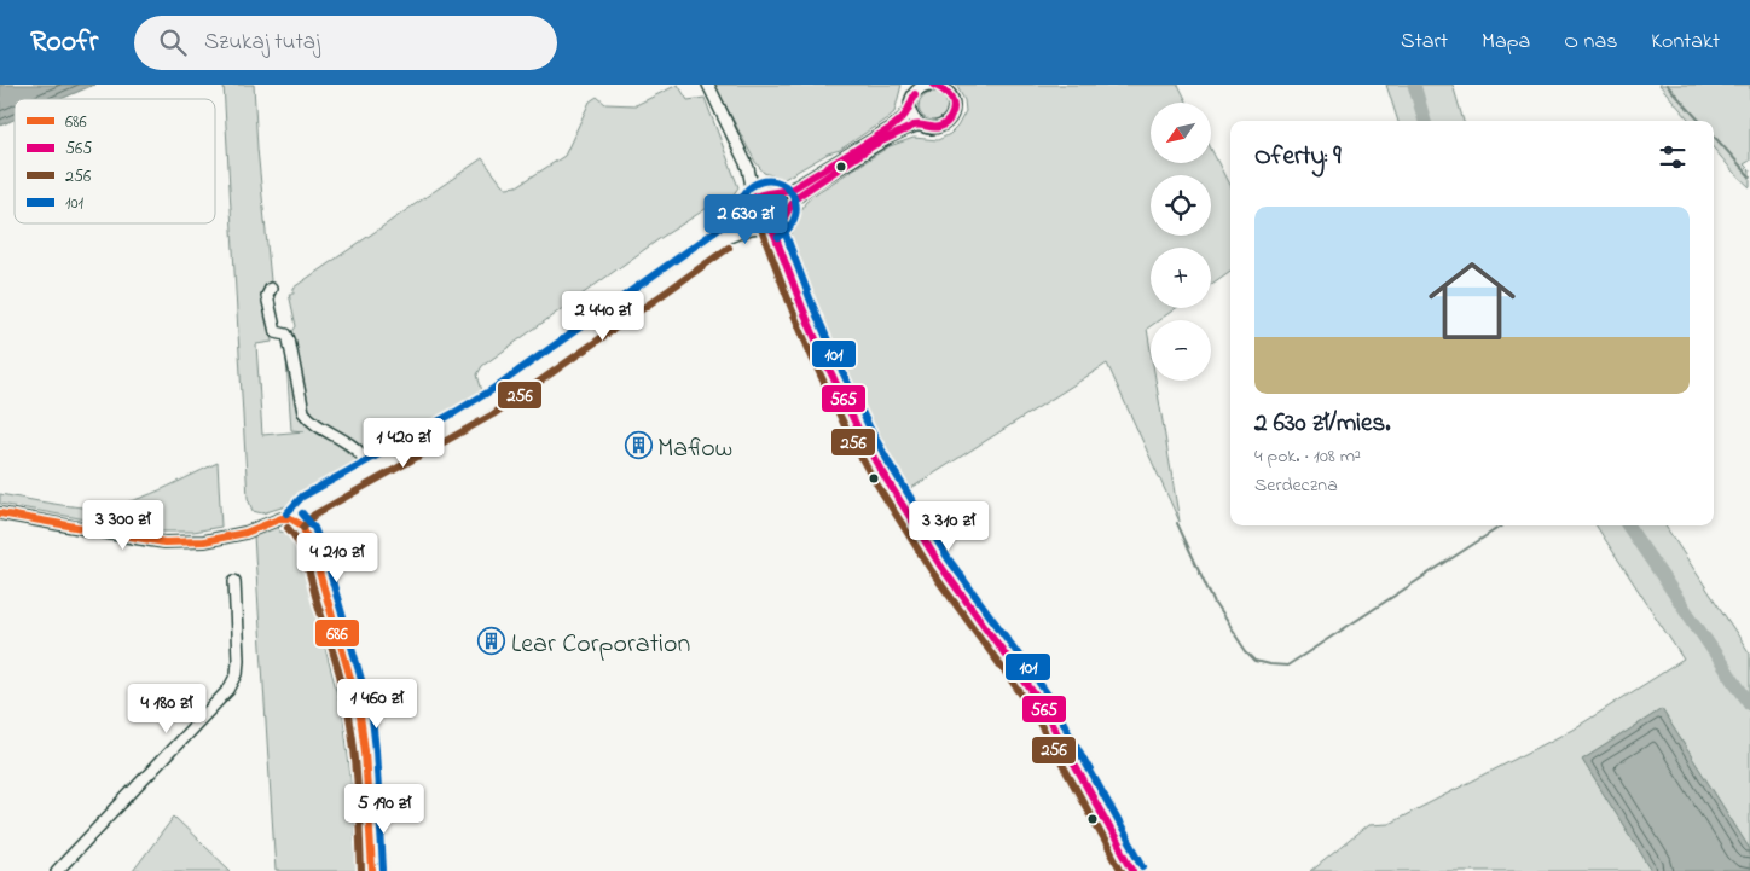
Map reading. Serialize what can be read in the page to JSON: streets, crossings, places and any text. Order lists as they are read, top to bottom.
{
  "places": {
    "building": ["Maflow", "Lear Corporation"]
  },
  "lines": [
    "transit line 565",
    "transit line 101",
    "transit line 256",
    "transit line 686"
  ],
  "legend": [
    "686",
    "565",
    "256",
    "101"
  ],
  "north": "bottom left",
  "page": {
    "header": "Roofr",
    "search": "Szukaj tutaj",
    "nav": [
      "Start",
      "Mapa",
      "O nas",
      "Kontakt"
    ],
    "map_buttons": ["+", "−"],
    "heading": "Oferty: 9",
    "list": [
      {
        "name": "2 630 zł/mies.",
        "note": "4 pok. · 108 m² · Serdeczna"
      }
    ],
    "price": [
      "2 630 zł",
      "2 440 zł",
      "1 420 zł",
      "3 300 zł",
      "3 310 zł",
      "4 210 zł",
      "1 460 zł",
      "4 180 zł",
      "5 190 zł"
    ]
  }
}
